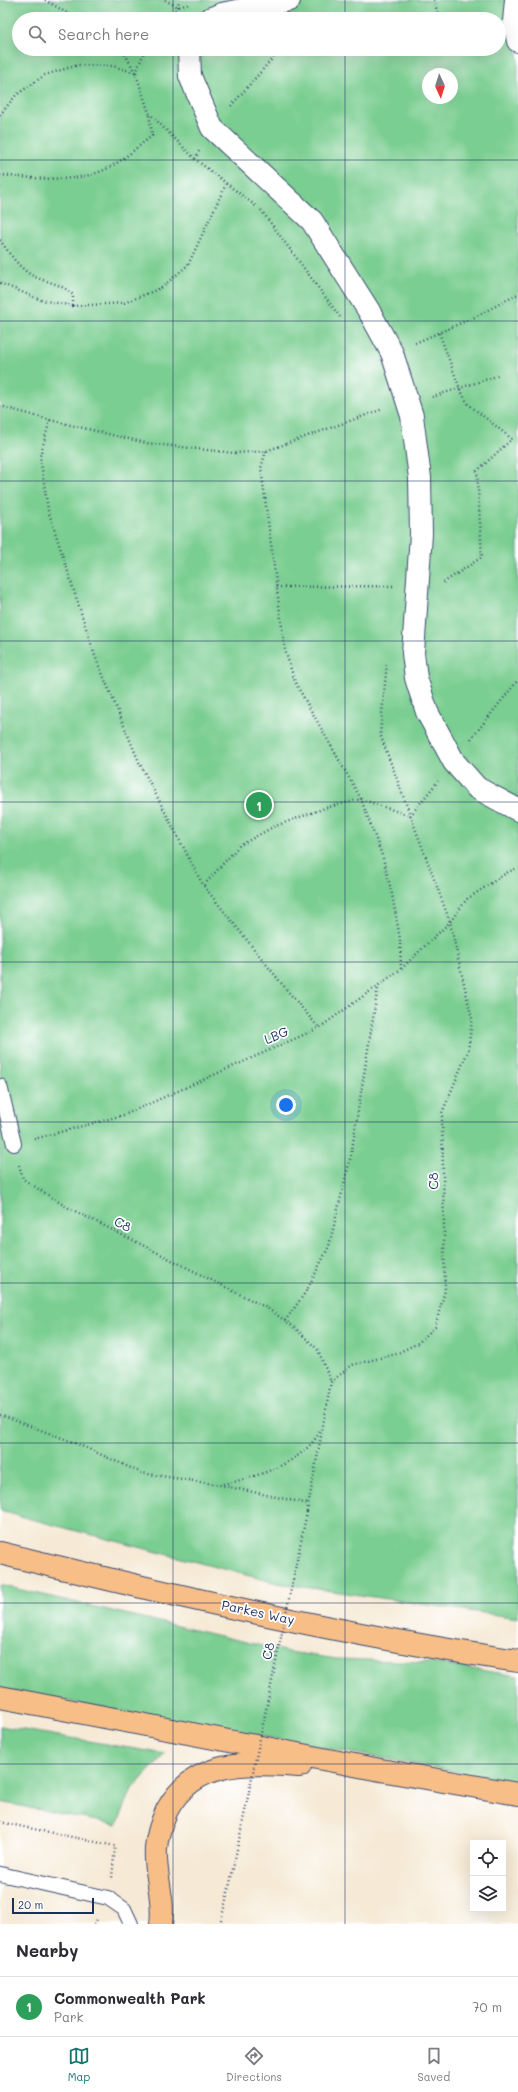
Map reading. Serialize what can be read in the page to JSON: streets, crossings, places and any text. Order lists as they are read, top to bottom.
{
  "streets": {
    "highway": ["Parkes Way"],
    "path": ["LBG", "C8"]
  },
  "crossings": [
    ["LBG", "C8"]
  ],
  "scale_bar": "20 m",
  "north": "bottom",
  "page": {
    "search": "Search here",
    "pins": "1",
    "scale": "20 m",
    "heading": "Nearby",
    "list": [
      {
        "mark": "1",
        "name": "Commonwealth Park",
        "note": "Park",
        "value": "70 m"
      }
    ],
    "nav": ["Map", "Directions", "Saved"]
  }
}
